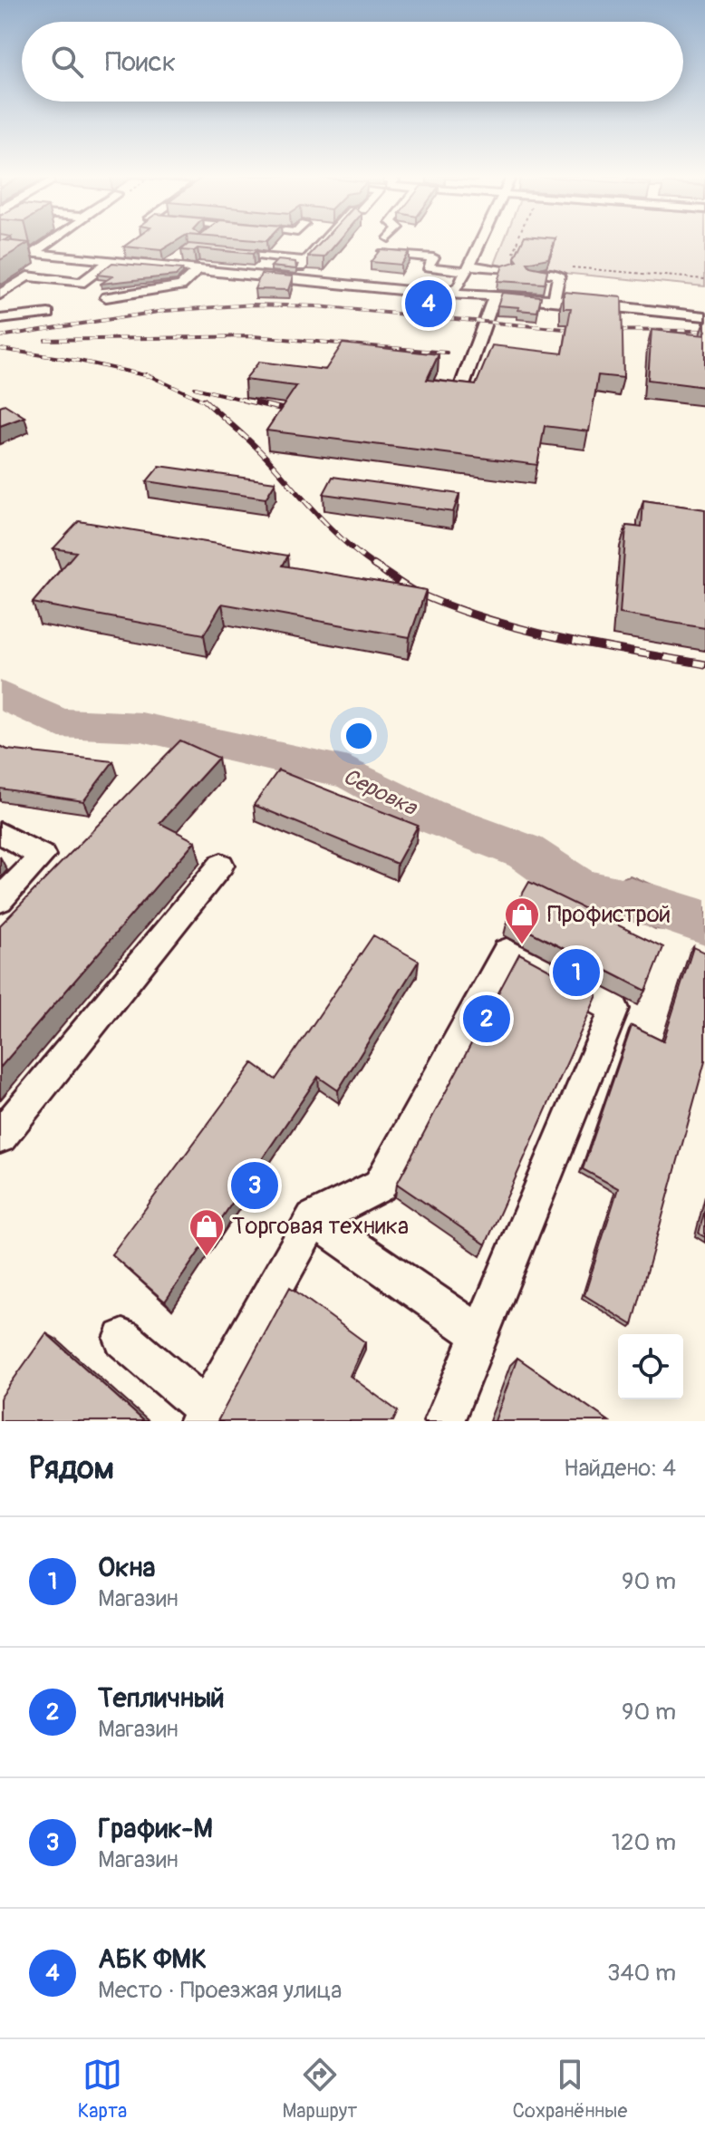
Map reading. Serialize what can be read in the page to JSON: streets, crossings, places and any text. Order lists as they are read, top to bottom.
{
  "water": ["Серовка"],
  "places": {
    "shop": ["Профистрой", "Торговая техника"]
  },
  "page": {
    "search": "Поиск",
    "pins": [
      "4",
      "1",
      "2",
      "3"
    ],
    "heading": ["Рядом", "Найдено: 4"],
    "list": [
      {
        "mark": "1",
        "name": "Окна",
        "note": "Магазин",
        "value": "90 m"
      },
      {
        "mark": "2",
        "name": "Тепличный",
        "note": "Магазин",
        "value": "90 m"
      },
      {
        "mark": "3",
        "name": "График-М",
        "note": "Магазин",
        "value": "120 m"
      },
      {
        "mark": "4",
        "name": "АБК ФМК",
        "note": "Место · Проезжая улица",
        "value": "340 m"
      }
    ],
    "nav": ["Карта", "Маршрут", "Сохранённые"]
  }
}
